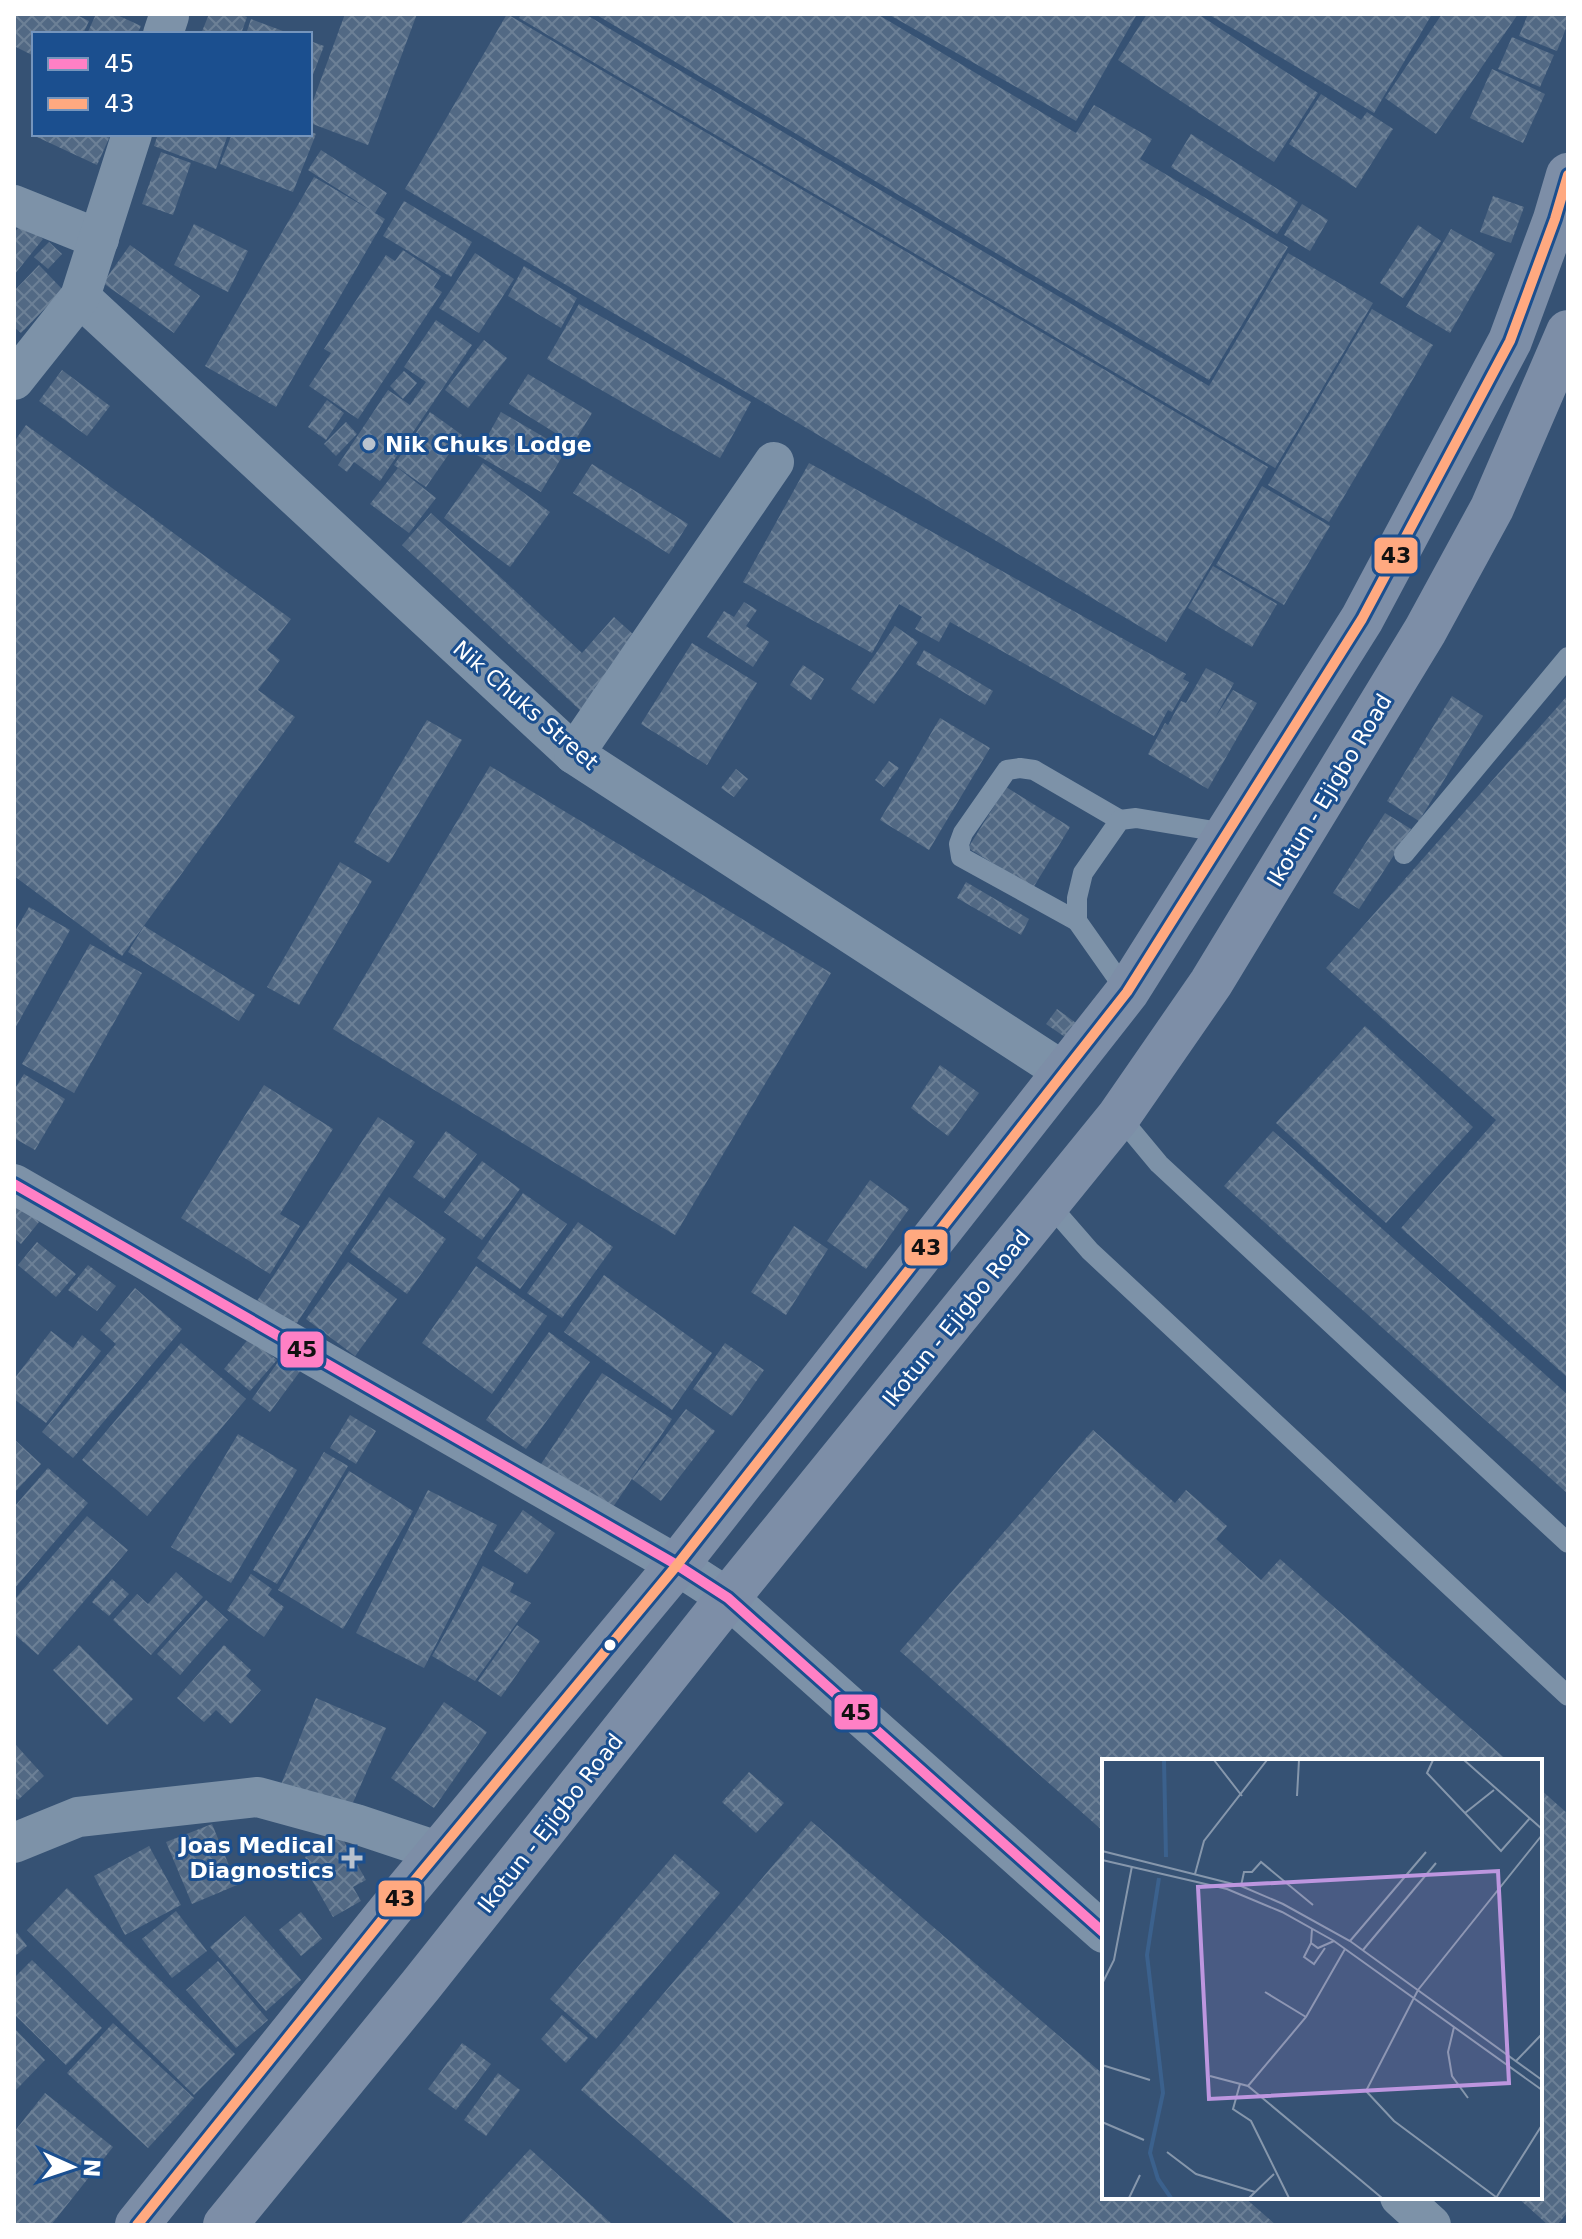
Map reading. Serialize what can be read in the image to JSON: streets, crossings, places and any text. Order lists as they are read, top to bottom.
{
  "streets": {
    "main road": ["Ikotun - Ejigbo Road"],
    "street": ["Nik Chuks Street"]
  },
  "places": {
    "other": ["Nik Chuks Lodge"],
    "health": ["Joas Medical Diagnostics"]
  },
  "lines": ["transit line 43", "transit line 45"],
  "legend": ["45", "43"],
  "north": "right"
}
